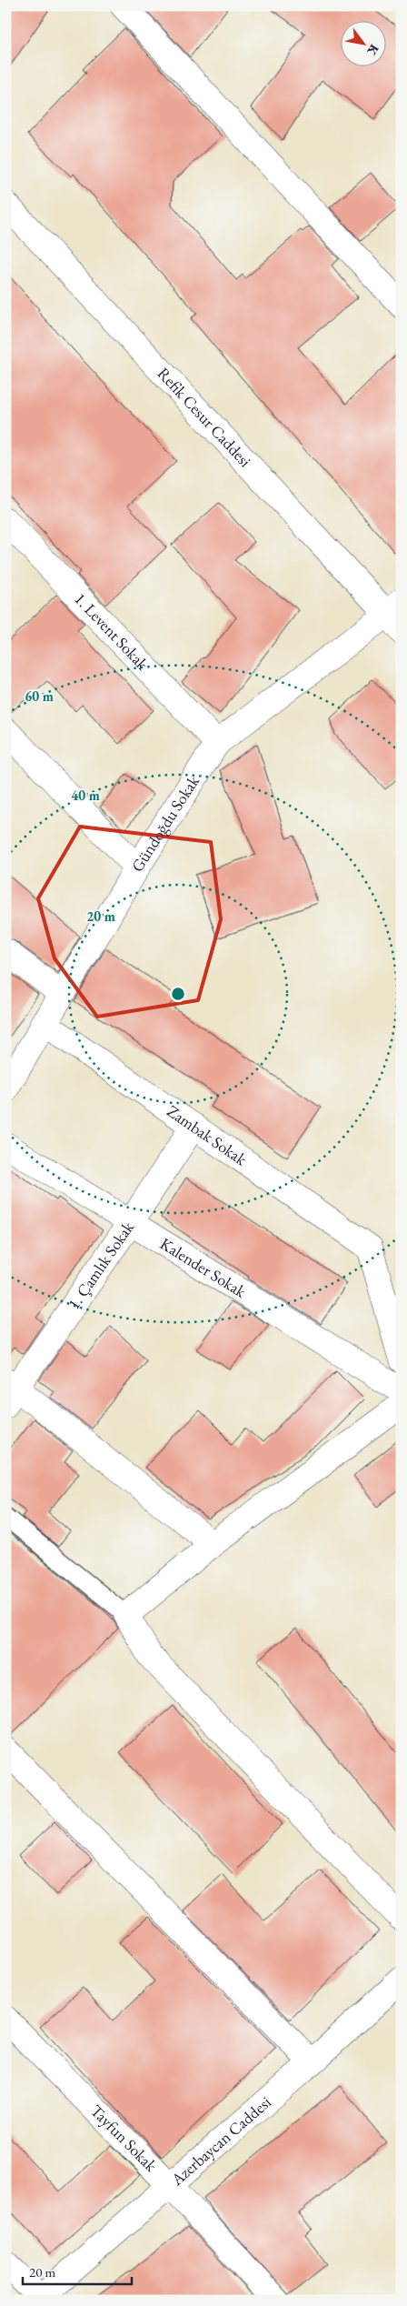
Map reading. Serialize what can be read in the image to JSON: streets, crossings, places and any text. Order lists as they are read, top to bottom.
{
  "streets": {
    "street": [
      "Refik Cesur Caddesi",
      "1. Levent Sokak",
      "Gündoğdu Sokak",
      "Zambak Sokak",
      "1. Çamlık Sokak",
      "Kalender Sokak",
      "Tayfun Sokak",
      "Azerbaycan Caddesi"
    ]
  },
  "crossings": [
    ["Refik Cesur Caddesi", "Gündoğdu Sokak"],
    ["1. Levent Sokak", "Gündoğdu Sokak"],
    ["Gündoğdu Sokak", "Zambak Sokak"],
    ["Zambak Sokak", "1. Çamlık Sokak"],
    ["1. Çamlık Sokak", "Kalender Sokak"],
    ["Tayfun Sokak", "Azerbaycan Caddesi"]
  ],
  "scale_bar": "20 m",
  "north": "bottom right",
  "rings": ["60 m", "40 m", "20 m"]
}
